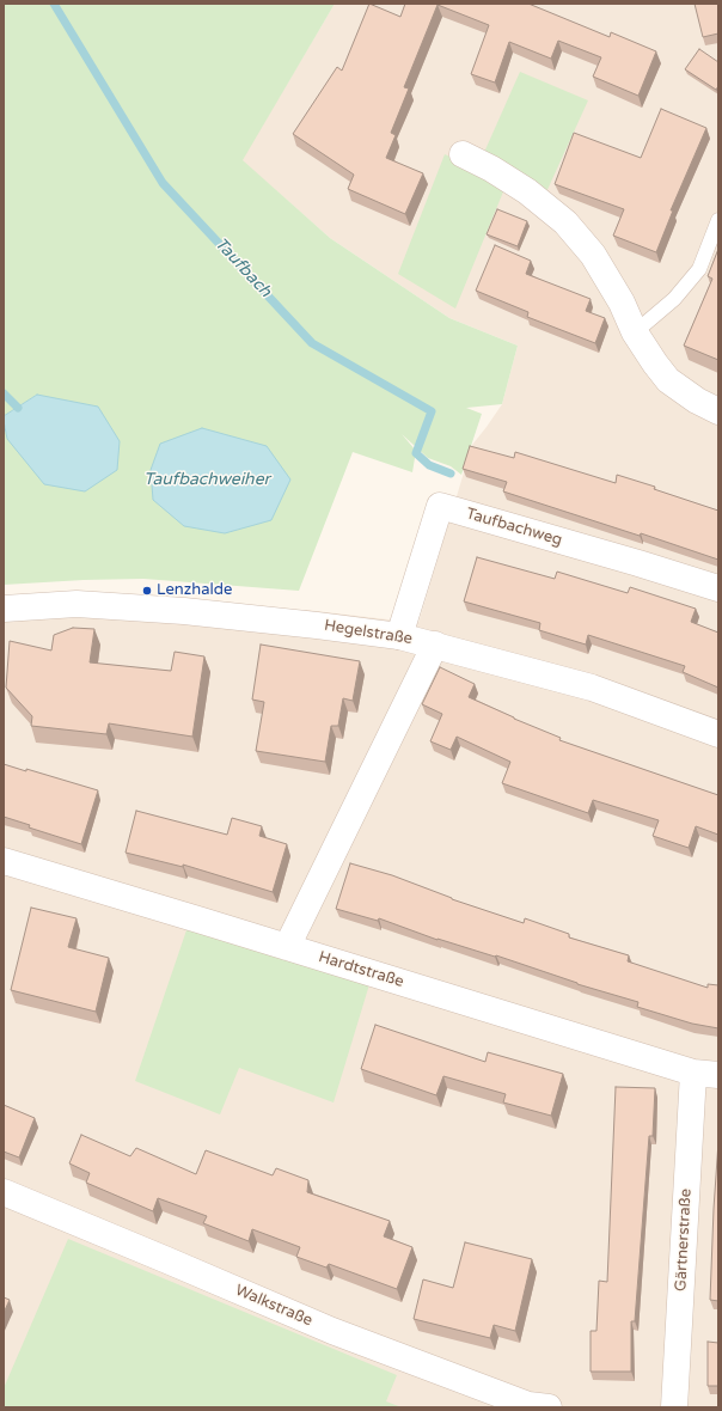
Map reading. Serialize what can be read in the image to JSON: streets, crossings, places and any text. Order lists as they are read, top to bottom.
{
  "streets": {
    "street": [
      "Taufbachweg",
      "Hegelstraße",
      "Hardtstraße",
      "Gärtnerstraße",
      "Walkstraße"
    ]
  },
  "crossings": [
    ["Taufbachweg", "Hegelstraße"],
    ["Hardtstraße", "Gärtnerstraße"]
  ],
  "water": ["Taufbach", "Taufbachweiher"],
  "places": ["Lenzhalde"]
}
